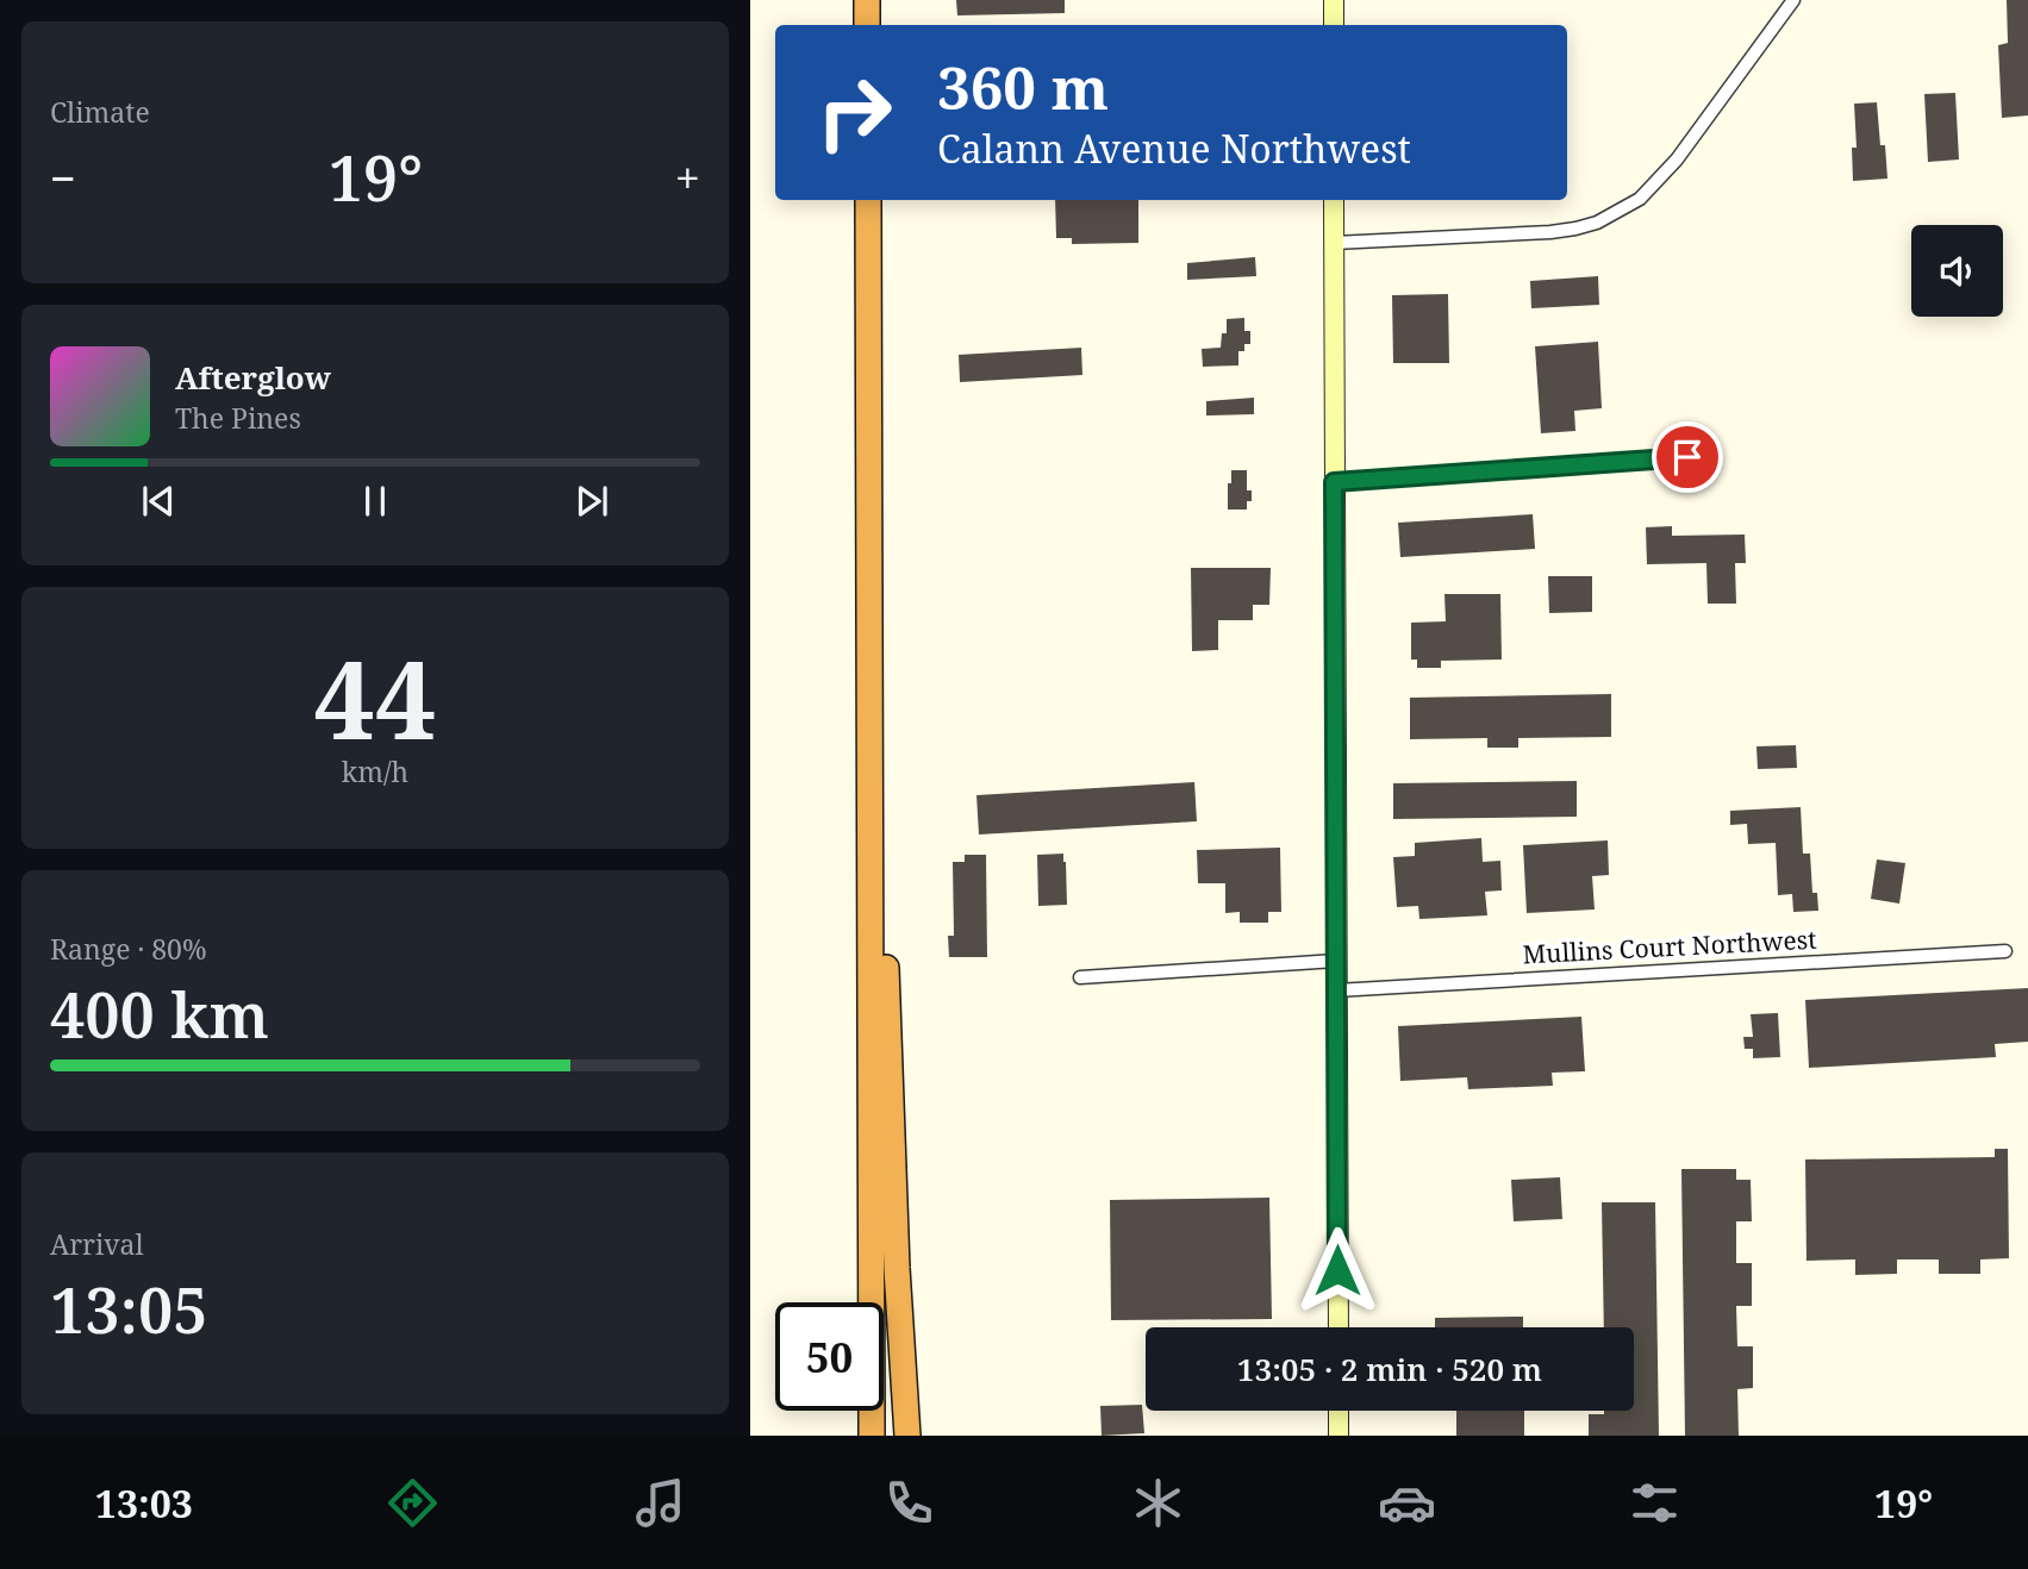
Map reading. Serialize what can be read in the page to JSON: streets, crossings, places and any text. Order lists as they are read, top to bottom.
{
  "streets": {
    "street": ["Mullins Court Northwest"]
  },
  "page": {
    "tile": [
      "Climate",
      ["44", "km/h"],
      ["Range · 80%", "400 km"],
      ["Arrival", "13:05"]
    ],
    "turn": ["360 m", "Calann Avenue Northwest"],
    "heat": ["−", "19°", "+"],
    "song": ["Afterglow", "The Pines"],
    "limit": "50",
    "trip": "13:05 · 2 min · 520 m",
    "tabs": ["13:03", "19°"]
  }
}
